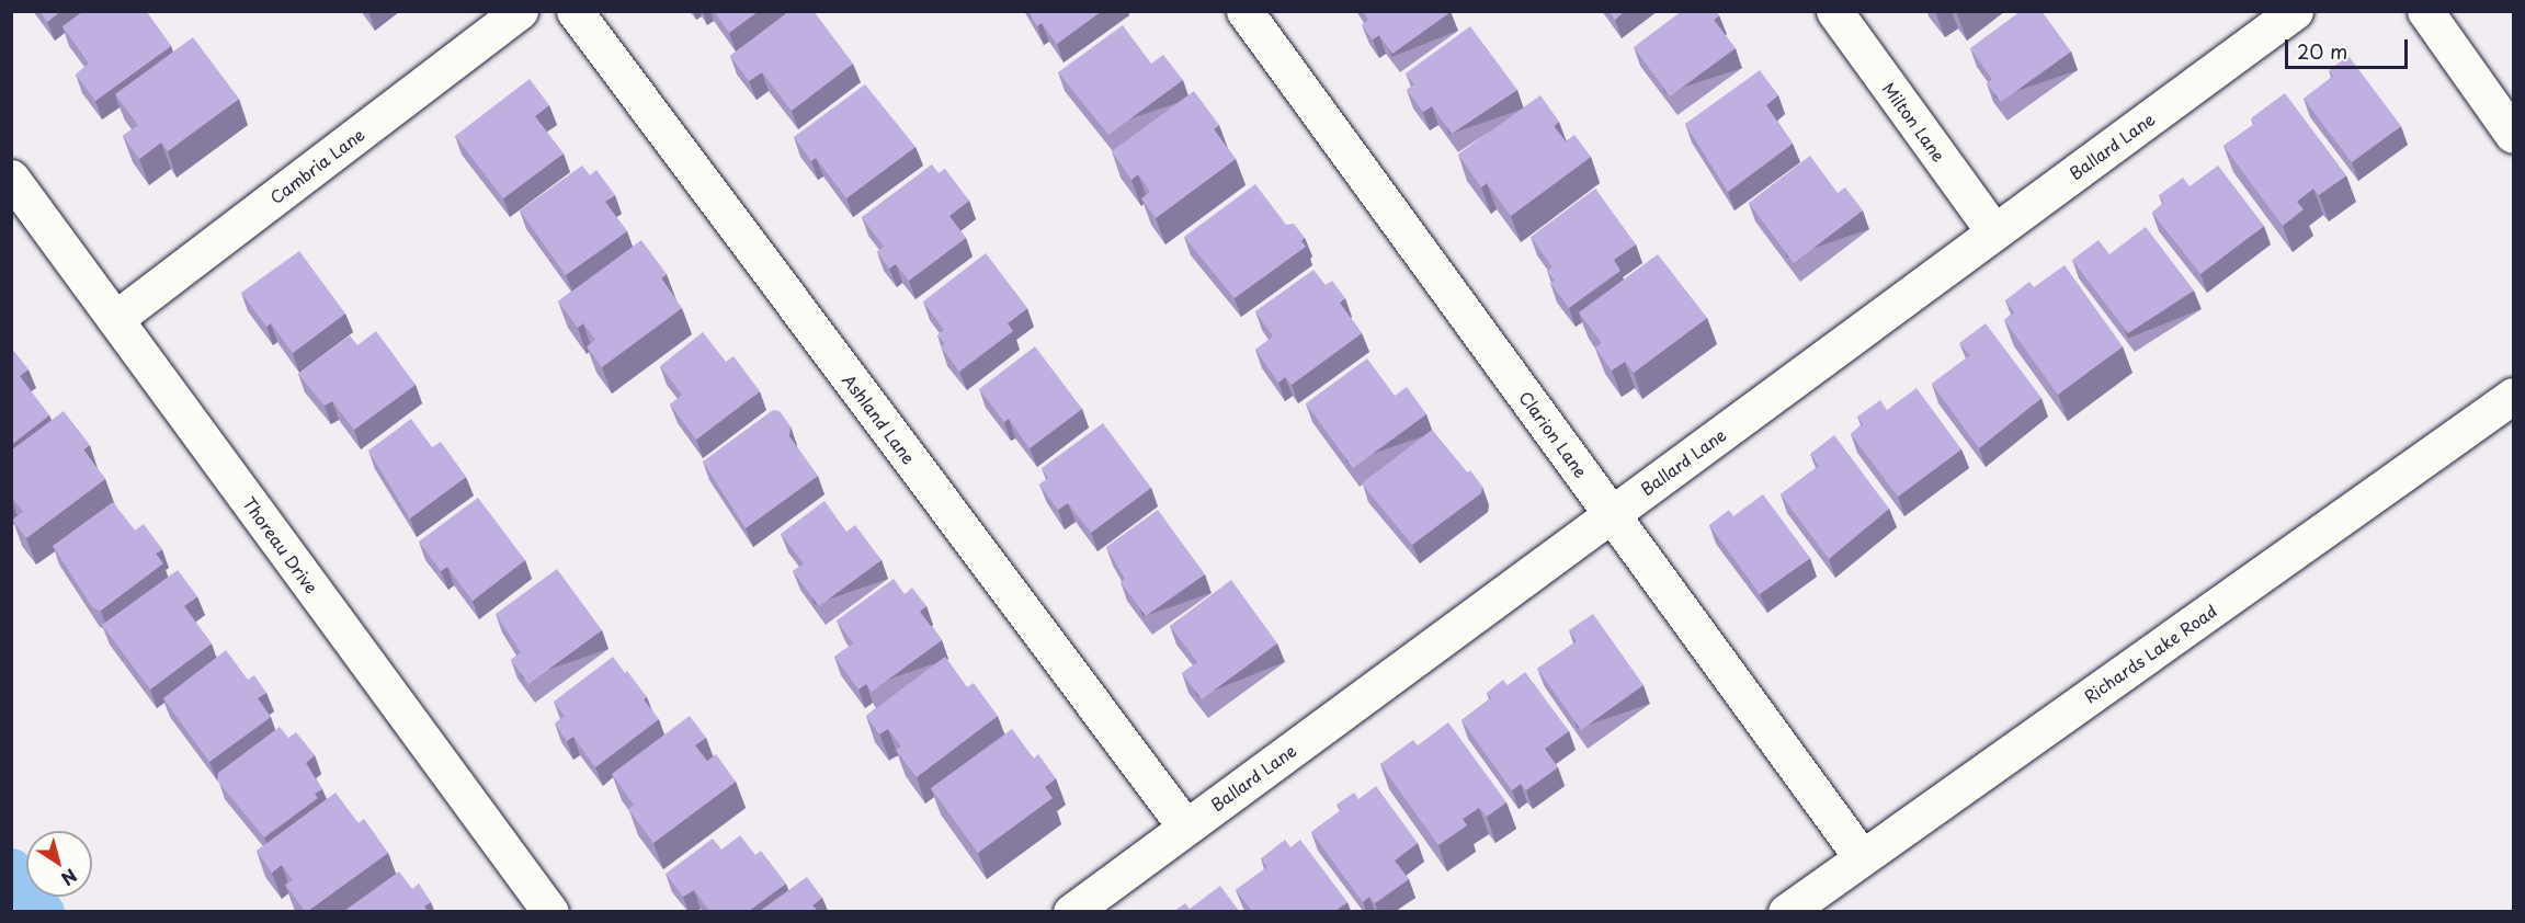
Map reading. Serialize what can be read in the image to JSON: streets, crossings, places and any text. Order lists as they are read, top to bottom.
{
  "streets": {
    "street": [
      "Milton Lane",
      "Ballard Lane",
      "Cambria Lane",
      "Ashland Lane",
      "Clarion Lane",
      "Thoreau Drive",
      "Richards Lake Road"
    ]
  },
  "crossings": [
    ["Milton Lane", "Ballard Lane"],
    ["Ballard Lane", "Ashland Lane"],
    ["Ballard Lane", "Clarion Lane"],
    ["Cambria Lane", "Thoreau Drive"],
    ["Clarion Lane", "Richards Lake Road"]
  ],
  "scale_bar": "20 m",
  "north": "bottom right"
}
